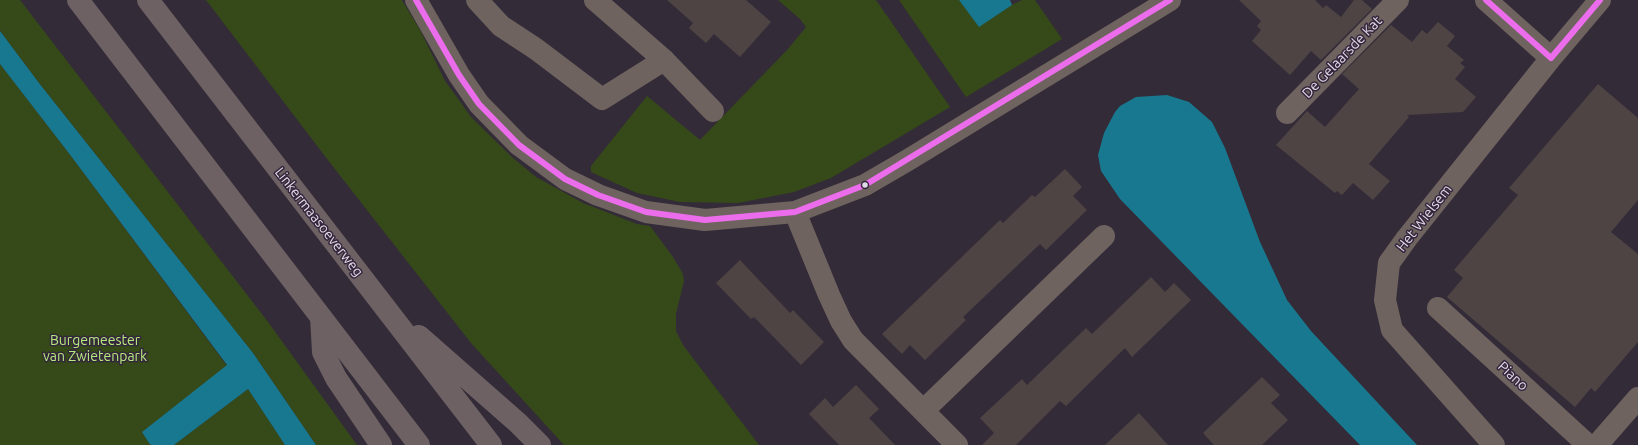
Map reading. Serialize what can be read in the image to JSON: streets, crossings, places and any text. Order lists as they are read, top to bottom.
{
  "streets": {
    "highway": ["Linkermaasoeverweg"],
    "street": ["De Gelaarsde Kat", "Het Wielsem", "Piano"]
  },
  "parks": ["Burgemeester van Zwietenpark"]
}
